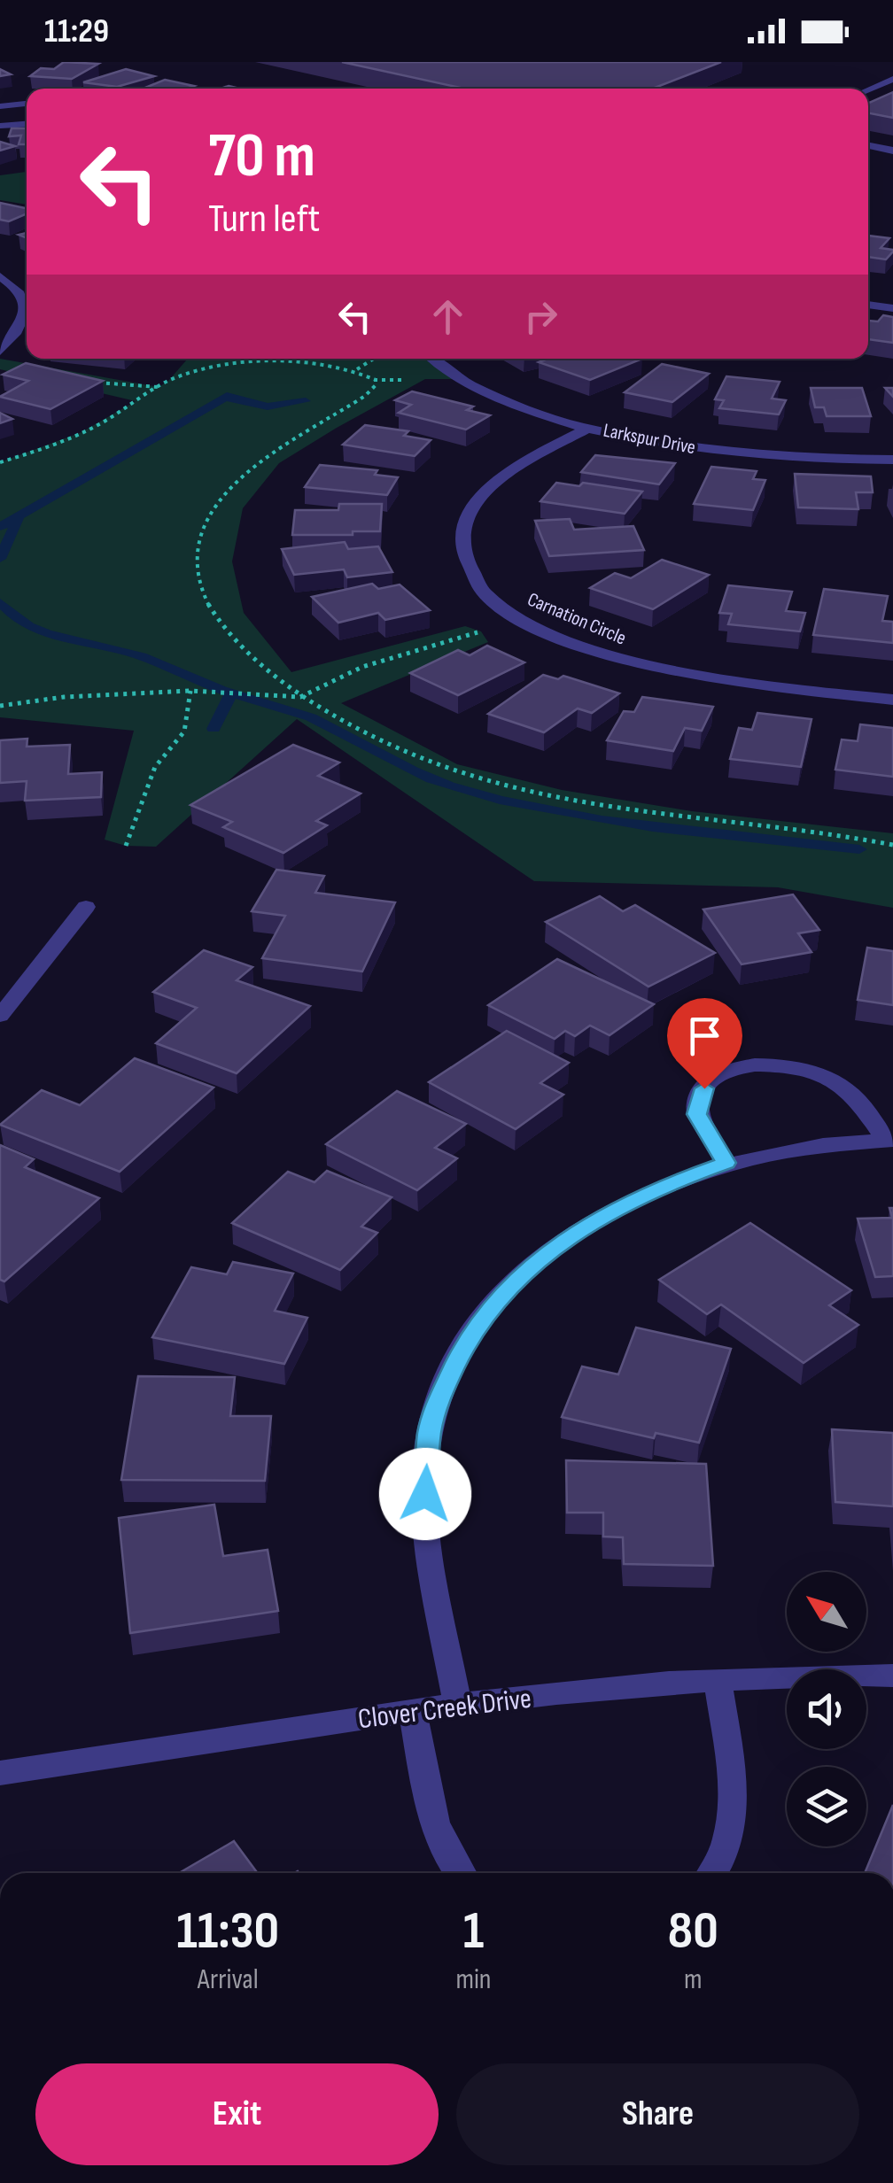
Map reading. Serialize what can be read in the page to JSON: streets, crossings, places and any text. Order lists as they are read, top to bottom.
{
  "streets": {
    "street": ["Larkspur Drive", "Carnation Circle", "Clover Creek Drive"]
  },
  "crossings": [
    ["Larkspur Drive", "Carnation Circle"]
  ],
  "north": "top left",
  "page": {
    "status": "11:29",
    "turn": ["70 m", "Turn left"],
    "eta": [
      "11:30",
      "Arrival",
      "1",
      "min",
      "80",
      "m"
    ],
    "buttons": ["Exit", "Share"]
  }
}
